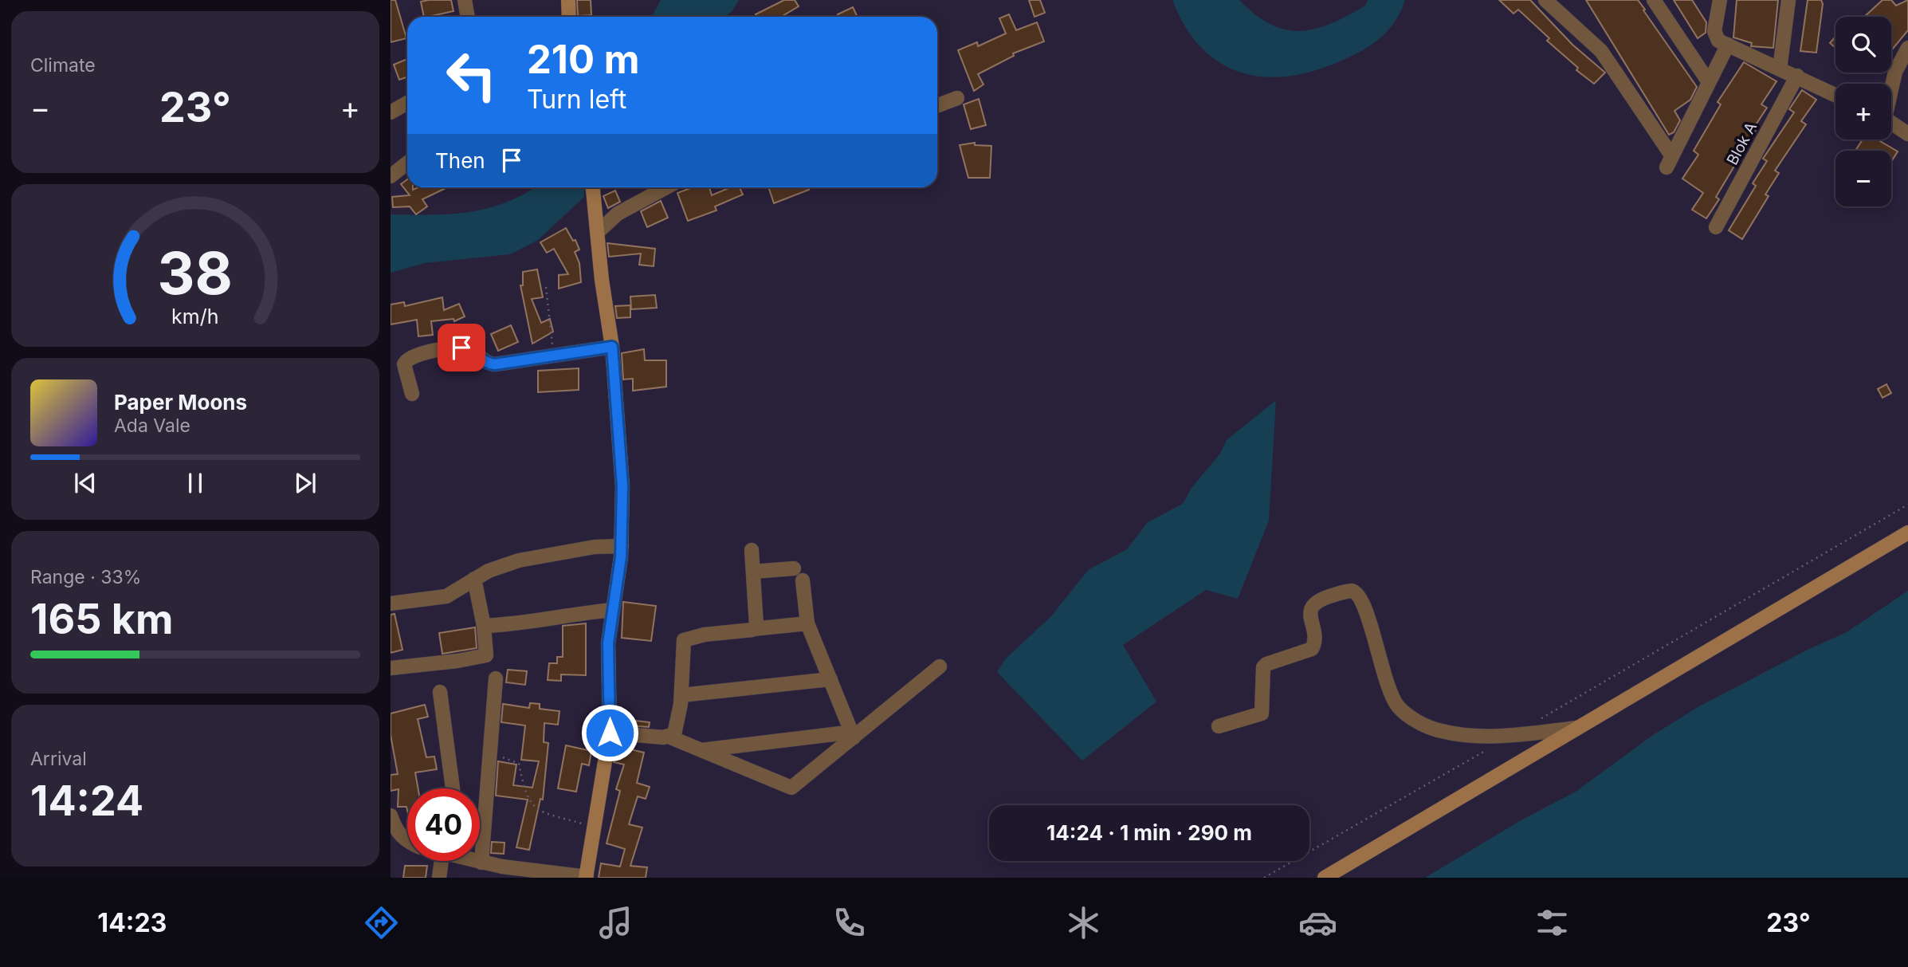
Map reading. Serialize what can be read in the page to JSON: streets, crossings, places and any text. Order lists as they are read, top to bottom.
{
  "streets": {
    "street": ["Blok A"]
  },
  "page": {
    "tile": [
      "Climate",
      ["Range · 33%", "165 km"],
      ["Arrival", "14:24"]
    ],
    "map_buttons": ["+", "−"],
    "turn": ["210 m", "Turn left"],
    "heat": ["−", "23°", "+"],
    "then": "Then",
    "song": ["Paper Moons", "Ada Vale"],
    "limit": "40",
    "trip": "14:24 · 1 min · 290 m",
    "tabs": ["14:23", "23°"],
    "gauge": ["38", "km/h"]
  }
}
